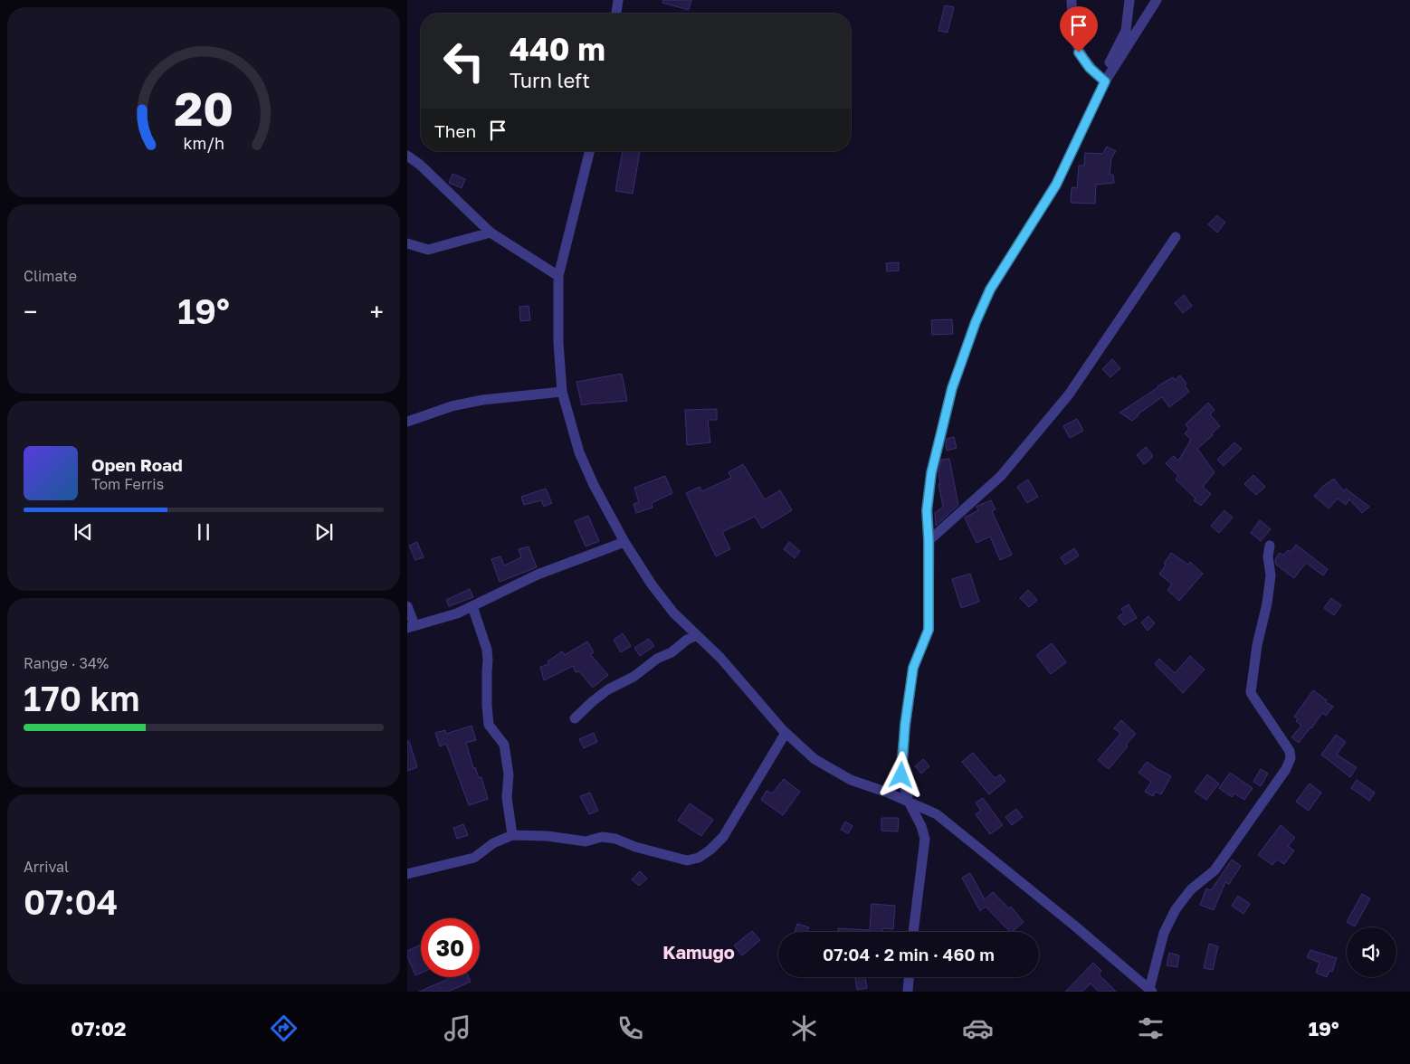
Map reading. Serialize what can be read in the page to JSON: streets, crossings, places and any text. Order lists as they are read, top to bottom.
{
  "districts": ["Kamugo"],
  "page": {
    "turn": ["440 m", "Turn left"],
    "then": "Then",
    "tile": [
      "Climate",
      ["Range · 34%", "170 km"],
      ["Arrival", "07:04"]
    ],
    "heat": ["−", "19°", "+"],
    "song": ["Open Road", "Tom Ferris"],
    "limit": "30",
    "trip": "07:04 · 2 min · 460 m",
    "tabs": ["07:02", "19°"],
    "gauge": ["20", "km/h"]
  }
}
